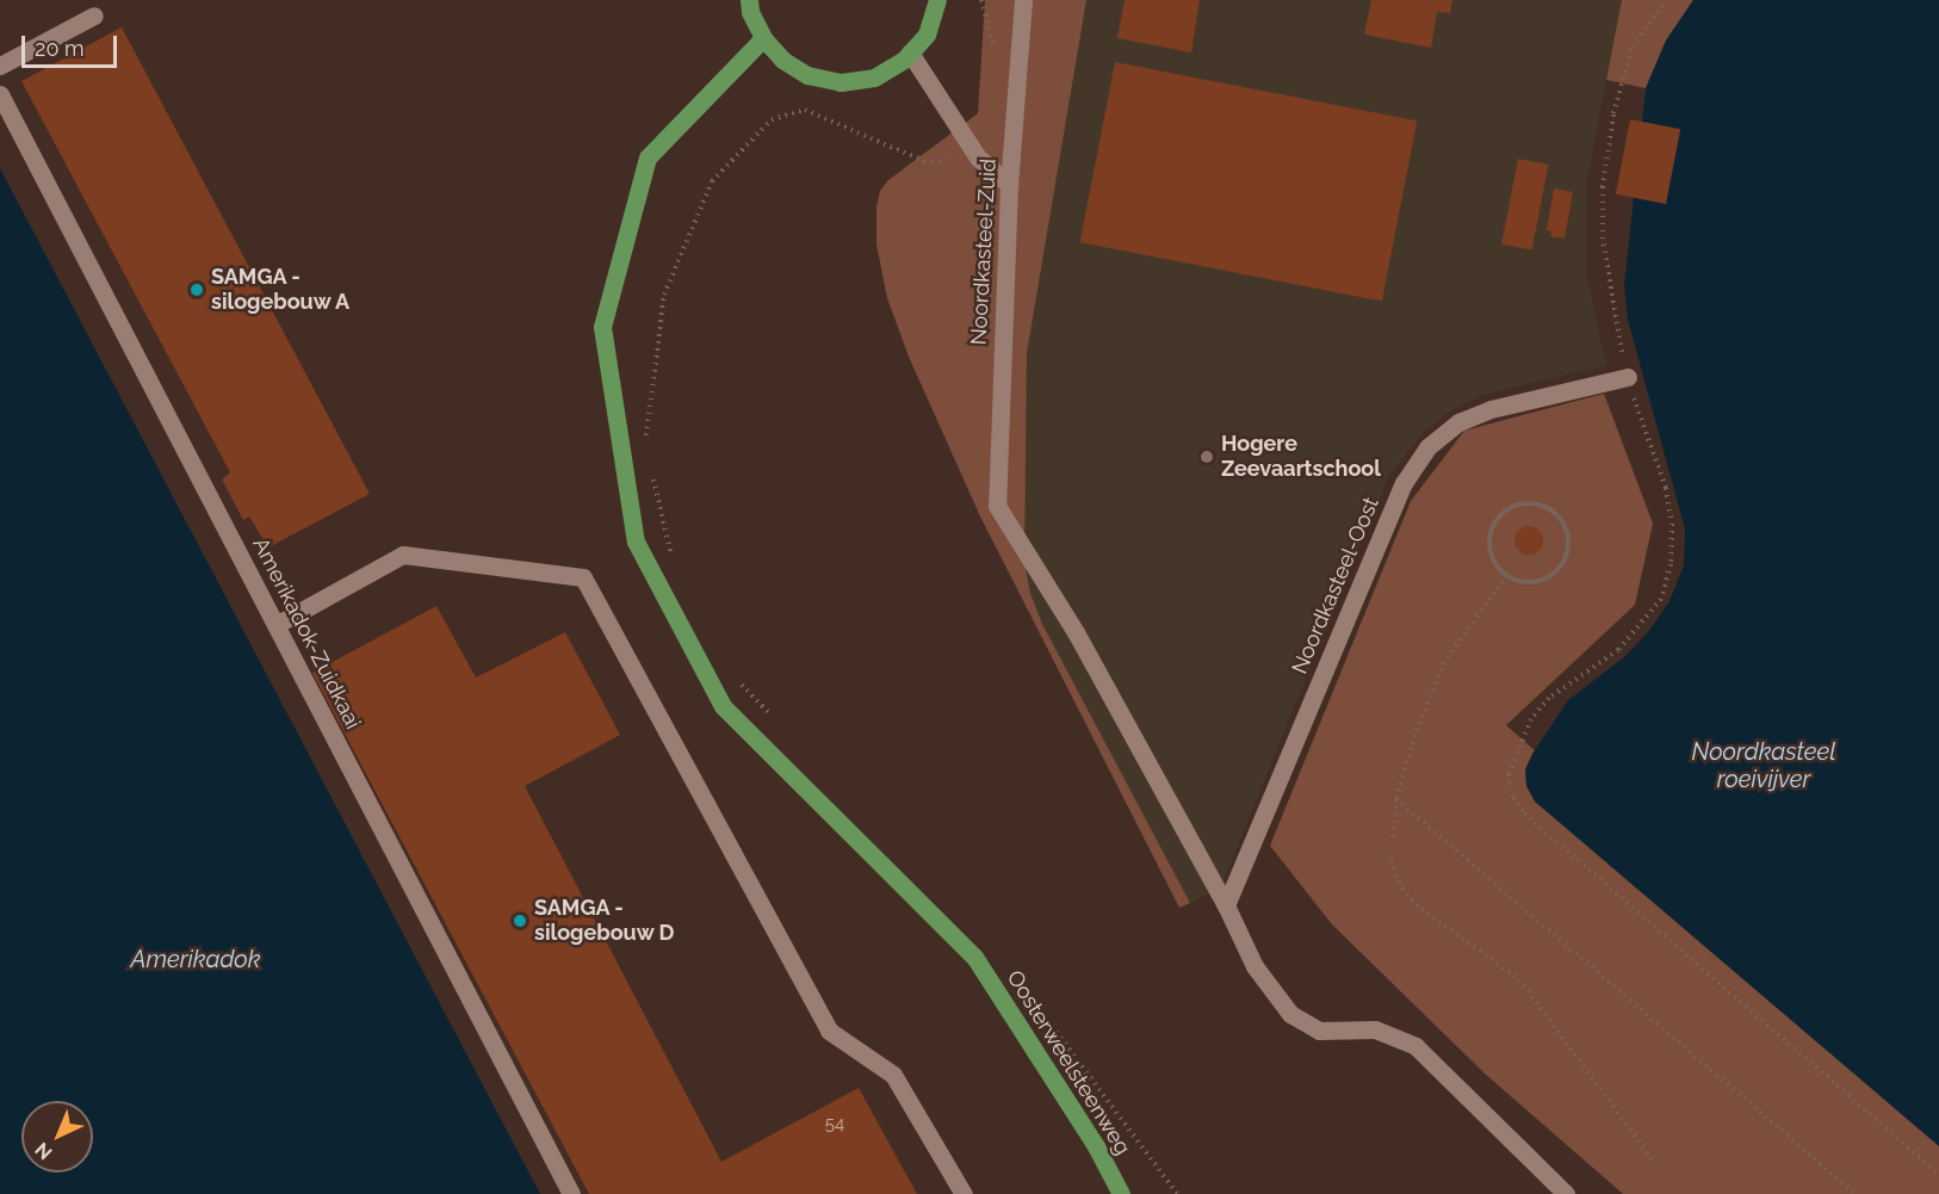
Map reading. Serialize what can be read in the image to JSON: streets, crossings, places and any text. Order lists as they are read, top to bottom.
{
  "streets": {
    "main road": ["Oosterweelsteenweg"],
    "street": ["Noordkasteel-Zuid", "Noordkasteel-Oost", "Amerikadok-Zuidkaai"]
  },
  "crossings": [
    ["Noordkasteel-Zuid", "Noordkasteel-Oost"]
  ],
  "water": ["Noordkasteel roeivijver", "Amerikadok"],
  "places": ["SAMGA - silogebouw A", "Hogere Zeevaartschool", "SAMGA - silogebouw D"],
  "house_numbers": ["54"],
  "scale_bar": "20 m",
  "north": "bottom left"
}
